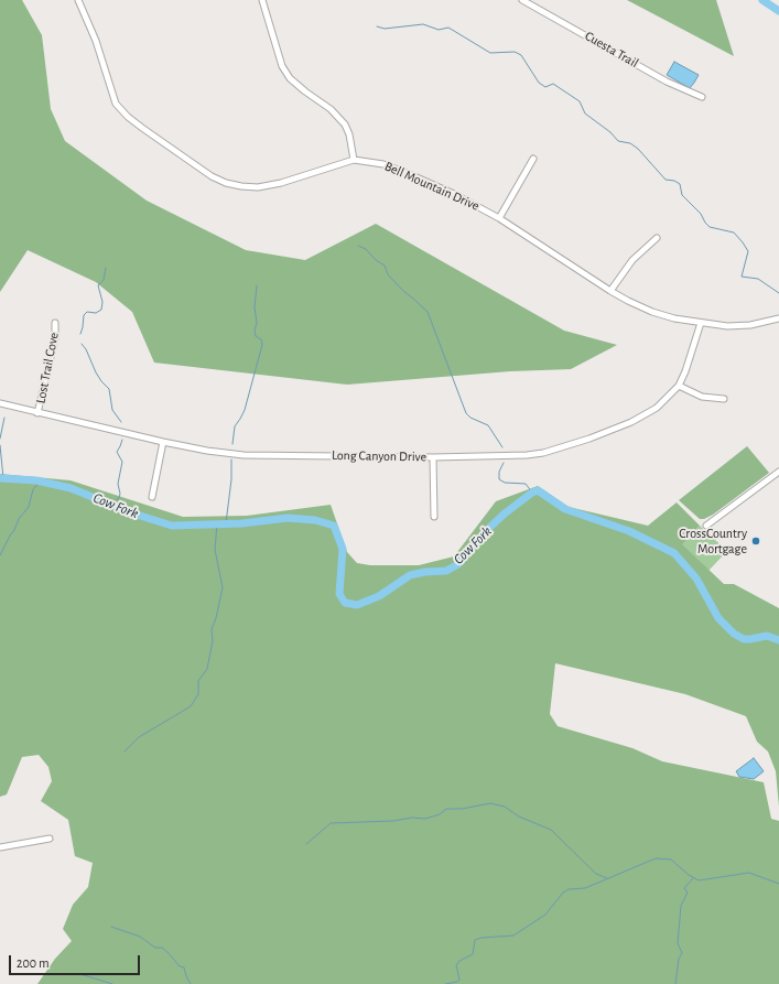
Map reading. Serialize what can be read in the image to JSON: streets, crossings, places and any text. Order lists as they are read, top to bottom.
{
  "streets": {
    "street": [
      "Cuesta Trail",
      "Bell Mountain Drive",
      "Lost Trail Cove",
      "Long Canyon Drive"
    ]
  },
  "crossings": [
    ["Bell Mountain Drive", "Long Canyon Drive"],
    ["Lost Trail Cove", "Long Canyon Drive"]
  ],
  "water": ["Cow Fork"],
  "places": ["CrossCountry Mortgage"],
  "scale_bar": "200 m"
}
